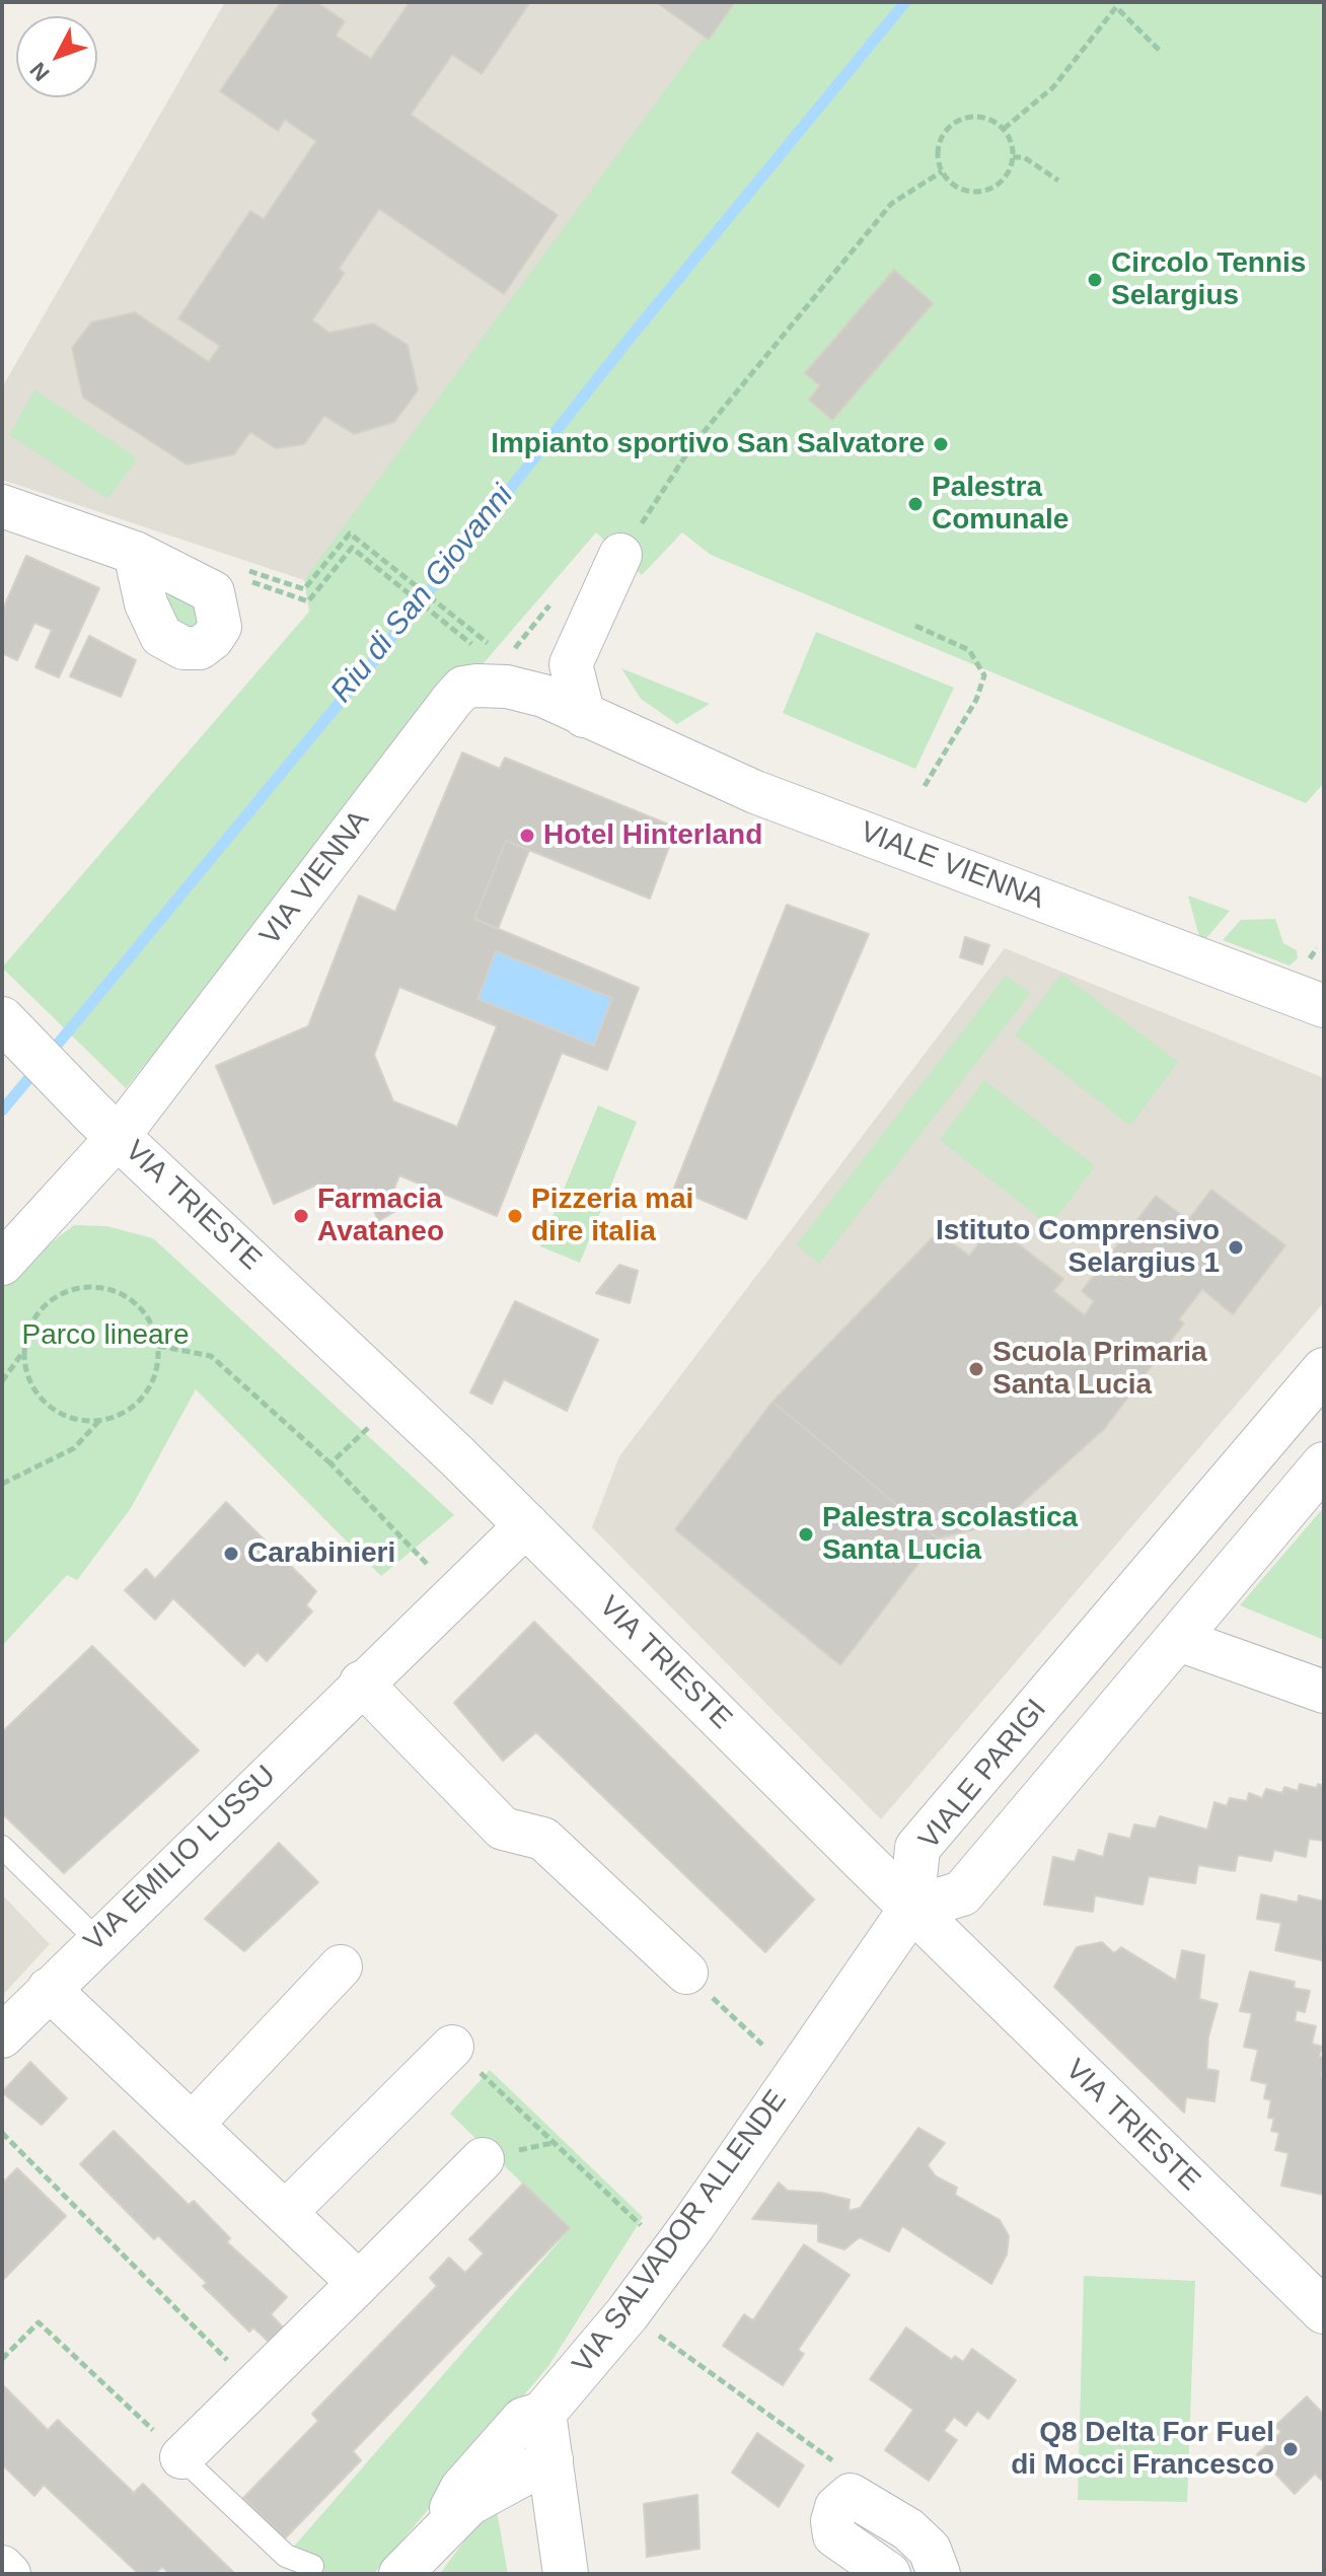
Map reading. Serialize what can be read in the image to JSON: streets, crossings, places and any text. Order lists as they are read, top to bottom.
{
  "streets": {
    "street": [
      "VIALE VIENNA",
      "VIA VIENNA",
      "VIA TRIESTE",
      "VIALE PARIGI",
      "VIA EMILIO LUSSU",
      "VIA SALVADOR ALLENDE"
    ]
  },
  "crossings": [
    ["VIALE VIENNA", "VIA VIENNA"],
    ["VIA VIENNA", "VIA TRIESTE"],
    ["VIA TRIESTE", "VIALE PARIGI"],
    ["VIA TRIESTE", "VIA EMILIO LUSSU"],
    ["VIA TRIESTE", "VIA SALVADOR ALLENDE"],
    ["VIALE PARIGI", "VIA SALVADOR ALLENDE"]
  ],
  "water": ["Riu di San Giovanni"],
  "parks": ["Parco lineare"],
  "places": [
    "Circolo Tennis Selargius",
    "Impianto sportivo San Salvatore",
    "Palestra Comunale",
    "Hotel Hinterland",
    "Farmacia Avataneo",
    "Pizzeria mai dire italia",
    "Istituto Comprensivo Selargius 1",
    "Scuola Primaria Santa Lucia",
    "Palestra scolastica Santa Lucia",
    "Carabinieri",
    "Q8 Delta For Fuel di Mocci Francesco"
  ],
  "north": "bottom left"
}
